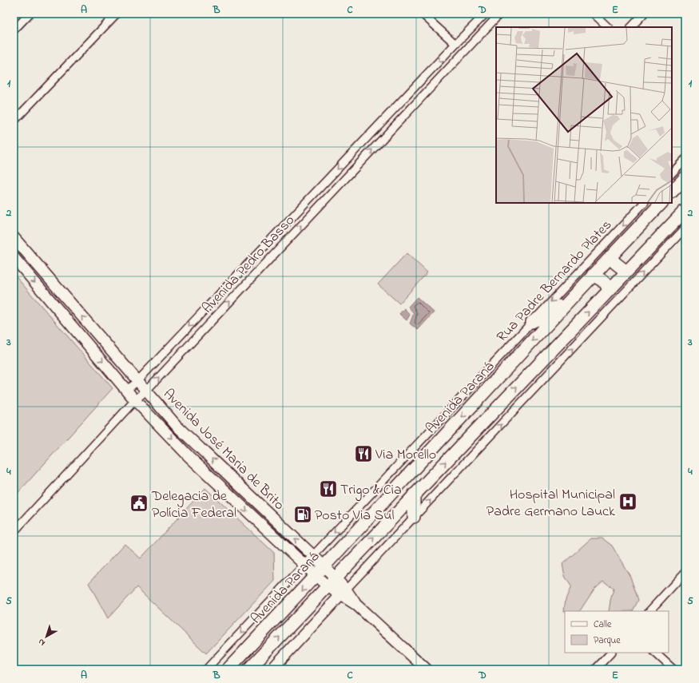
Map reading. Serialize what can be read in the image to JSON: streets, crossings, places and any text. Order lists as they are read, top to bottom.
{
  "streets": {
    "main road": ["Avenida Paraná", "Avenida José Maria de Brito"],
    "street": ["Avenida Pedro Basso", "Rua Padre Bernardo Plates"]
  },
  "crossings": [
    ["Avenida Pedro Basso", "Avenida José Maria de Brito"],
    ["Rua Padre Bernardo Plates", "Avenida José Maria de Brito"],
    ["Avenida Paraná", "Avenida José Maria de Brito"]
  ],
  "places": {
    "restaurant": ["Via Morello", "Trigo & Cia"],
    "hospital": ["Hospital Municipal Padre Germano Lauck"],
    "public building": ["Delegacia de Polícia Federal"],
    "fuel station": ["Posto Via Sul"]
  },
  "legend": ["Calle", "Parque"],
  "north": "bottom left",
  "grid": {
    "columns": [
      "A",
      "B",
      "C",
      "D",
      "E"
    ],
    "rows": [
      "1",
      "2",
      "3",
      "4",
      "5"
    ]
  }
}
